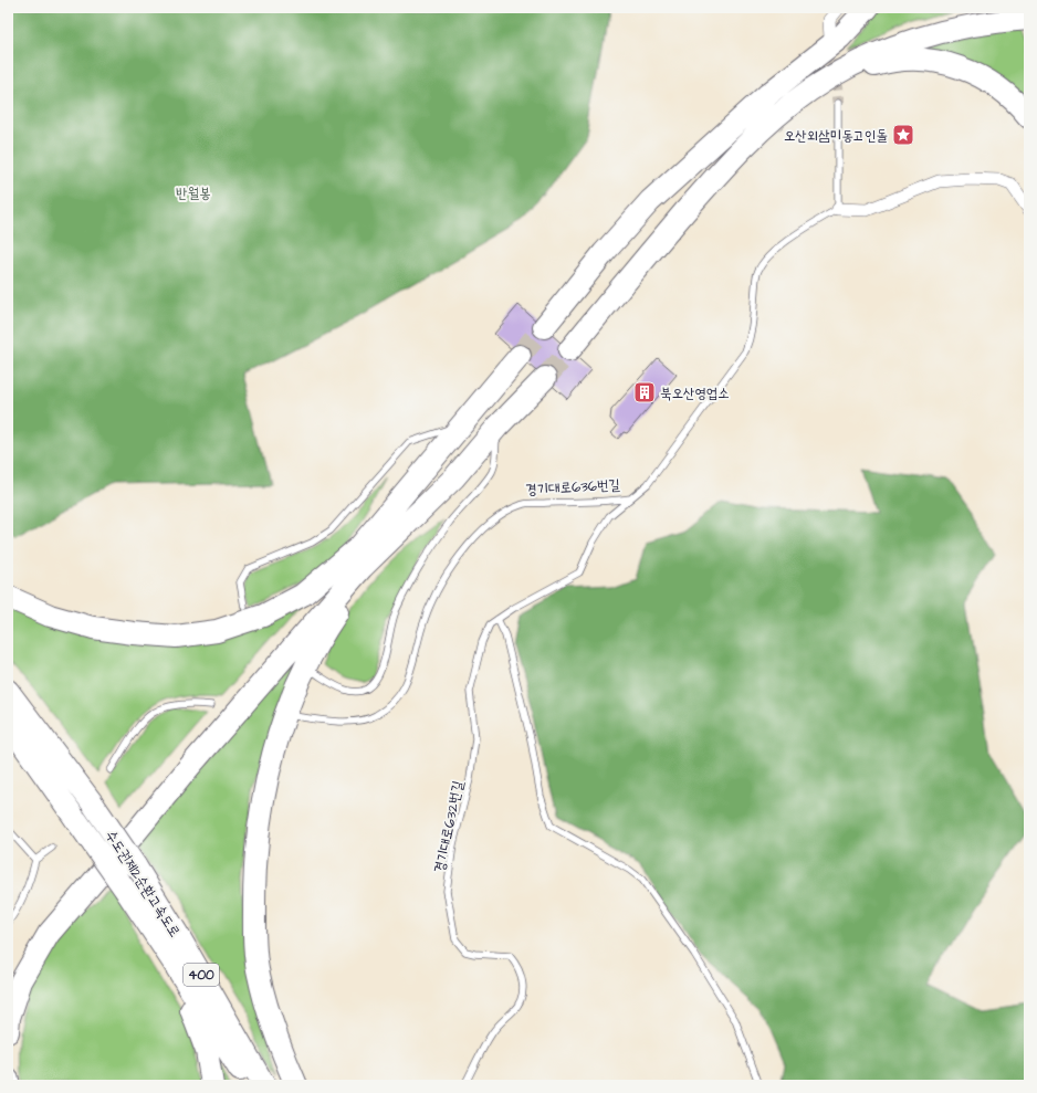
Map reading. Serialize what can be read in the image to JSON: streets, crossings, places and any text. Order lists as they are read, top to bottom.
{
  "streets": {
    "highway": ["수도권제2순환고속도로", "400"],
    "lane": ["경기대로636번길", "경기대로632번길"]
  },
  "crossings": [
    ["경기대로636번길", "경기대로632번길"]
  ],
  "parks": ["반월봉"],
  "places": {
    "place": ["오산외삼미동고인돌"],
    "building": ["북오산영업소"]
  }
}
